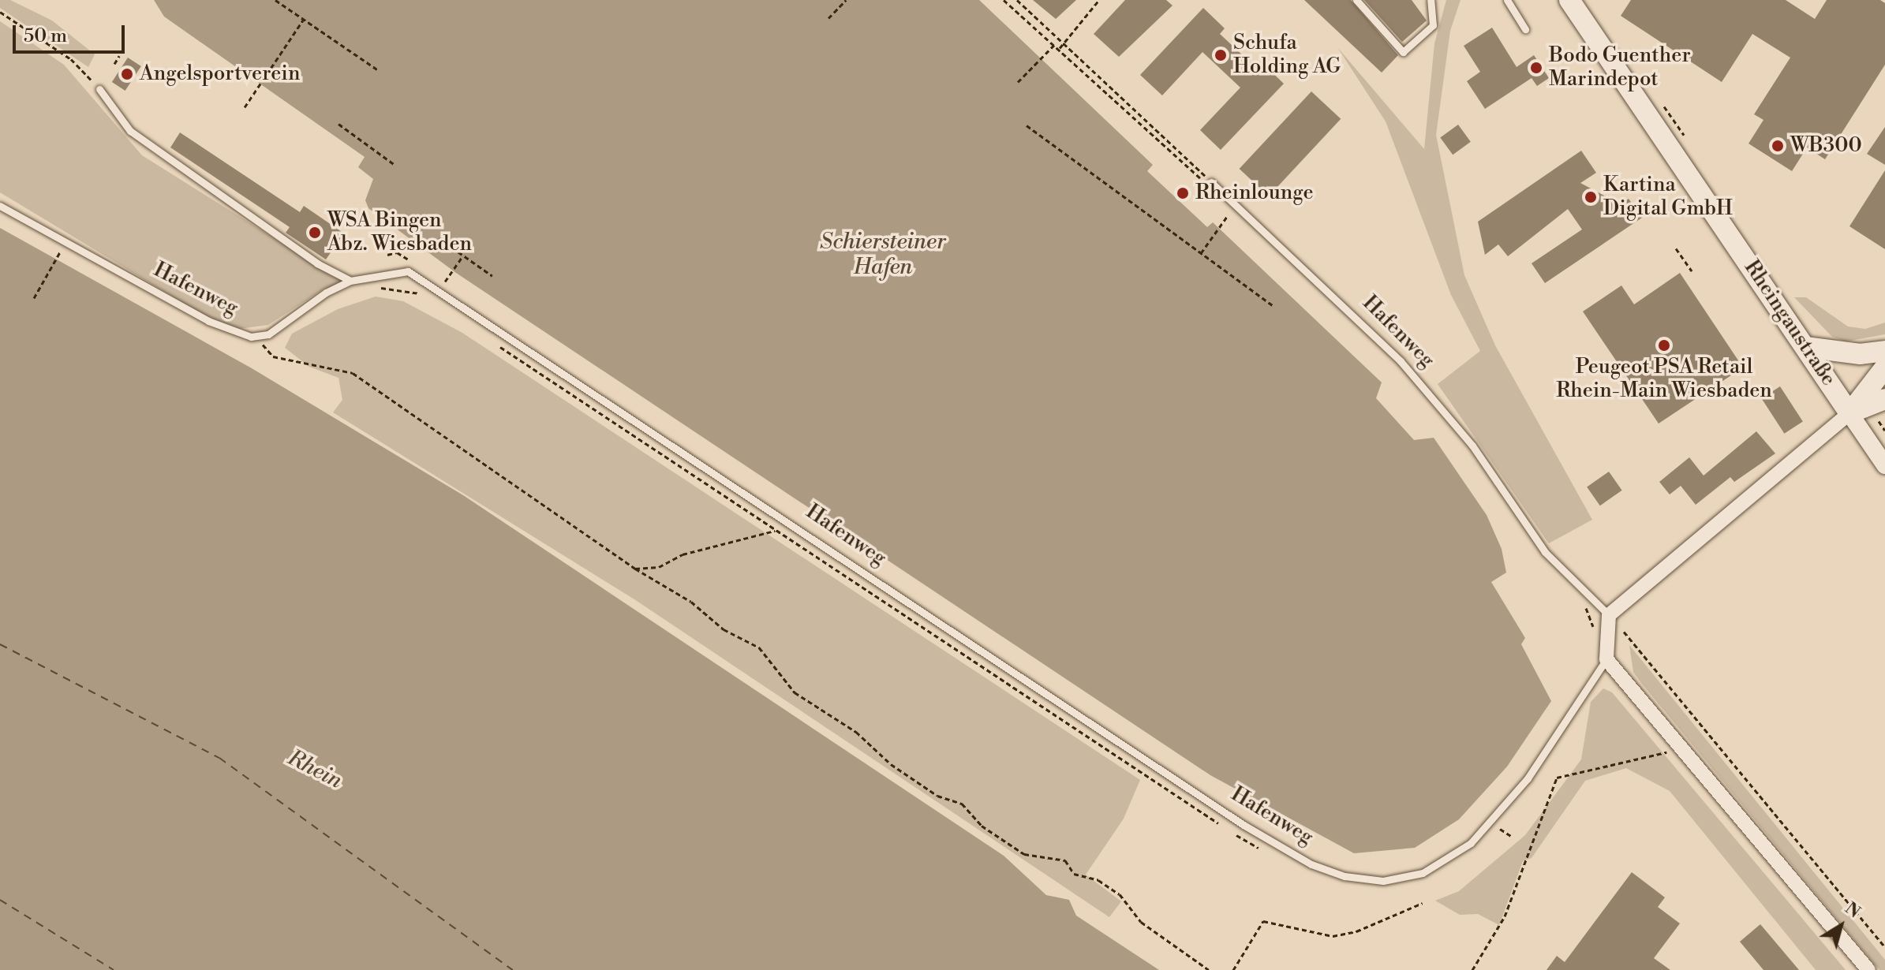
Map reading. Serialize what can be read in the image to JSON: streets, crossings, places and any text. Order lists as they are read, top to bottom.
{
  "streets": {
    "main road": ["Rheingaustraße"],
    "lane": ["Hafenweg"]
  },
  "water": ["Schiersteiner Hafen", "Rhein"],
  "places": [
    "Schufa Holding AG",
    "Bodo Guenther Marindepot",
    "Angelsportverein",
    "WB300",
    "Rheinlounge",
    "Kartina Digital GmbH",
    "WSA Bingen Abz. Wiesbaden",
    "Peugeot PSA Retail Rhein-Main Wiesbaden"
  ],
  "scale_bar": "50 m",
  "north": "top right"
}
